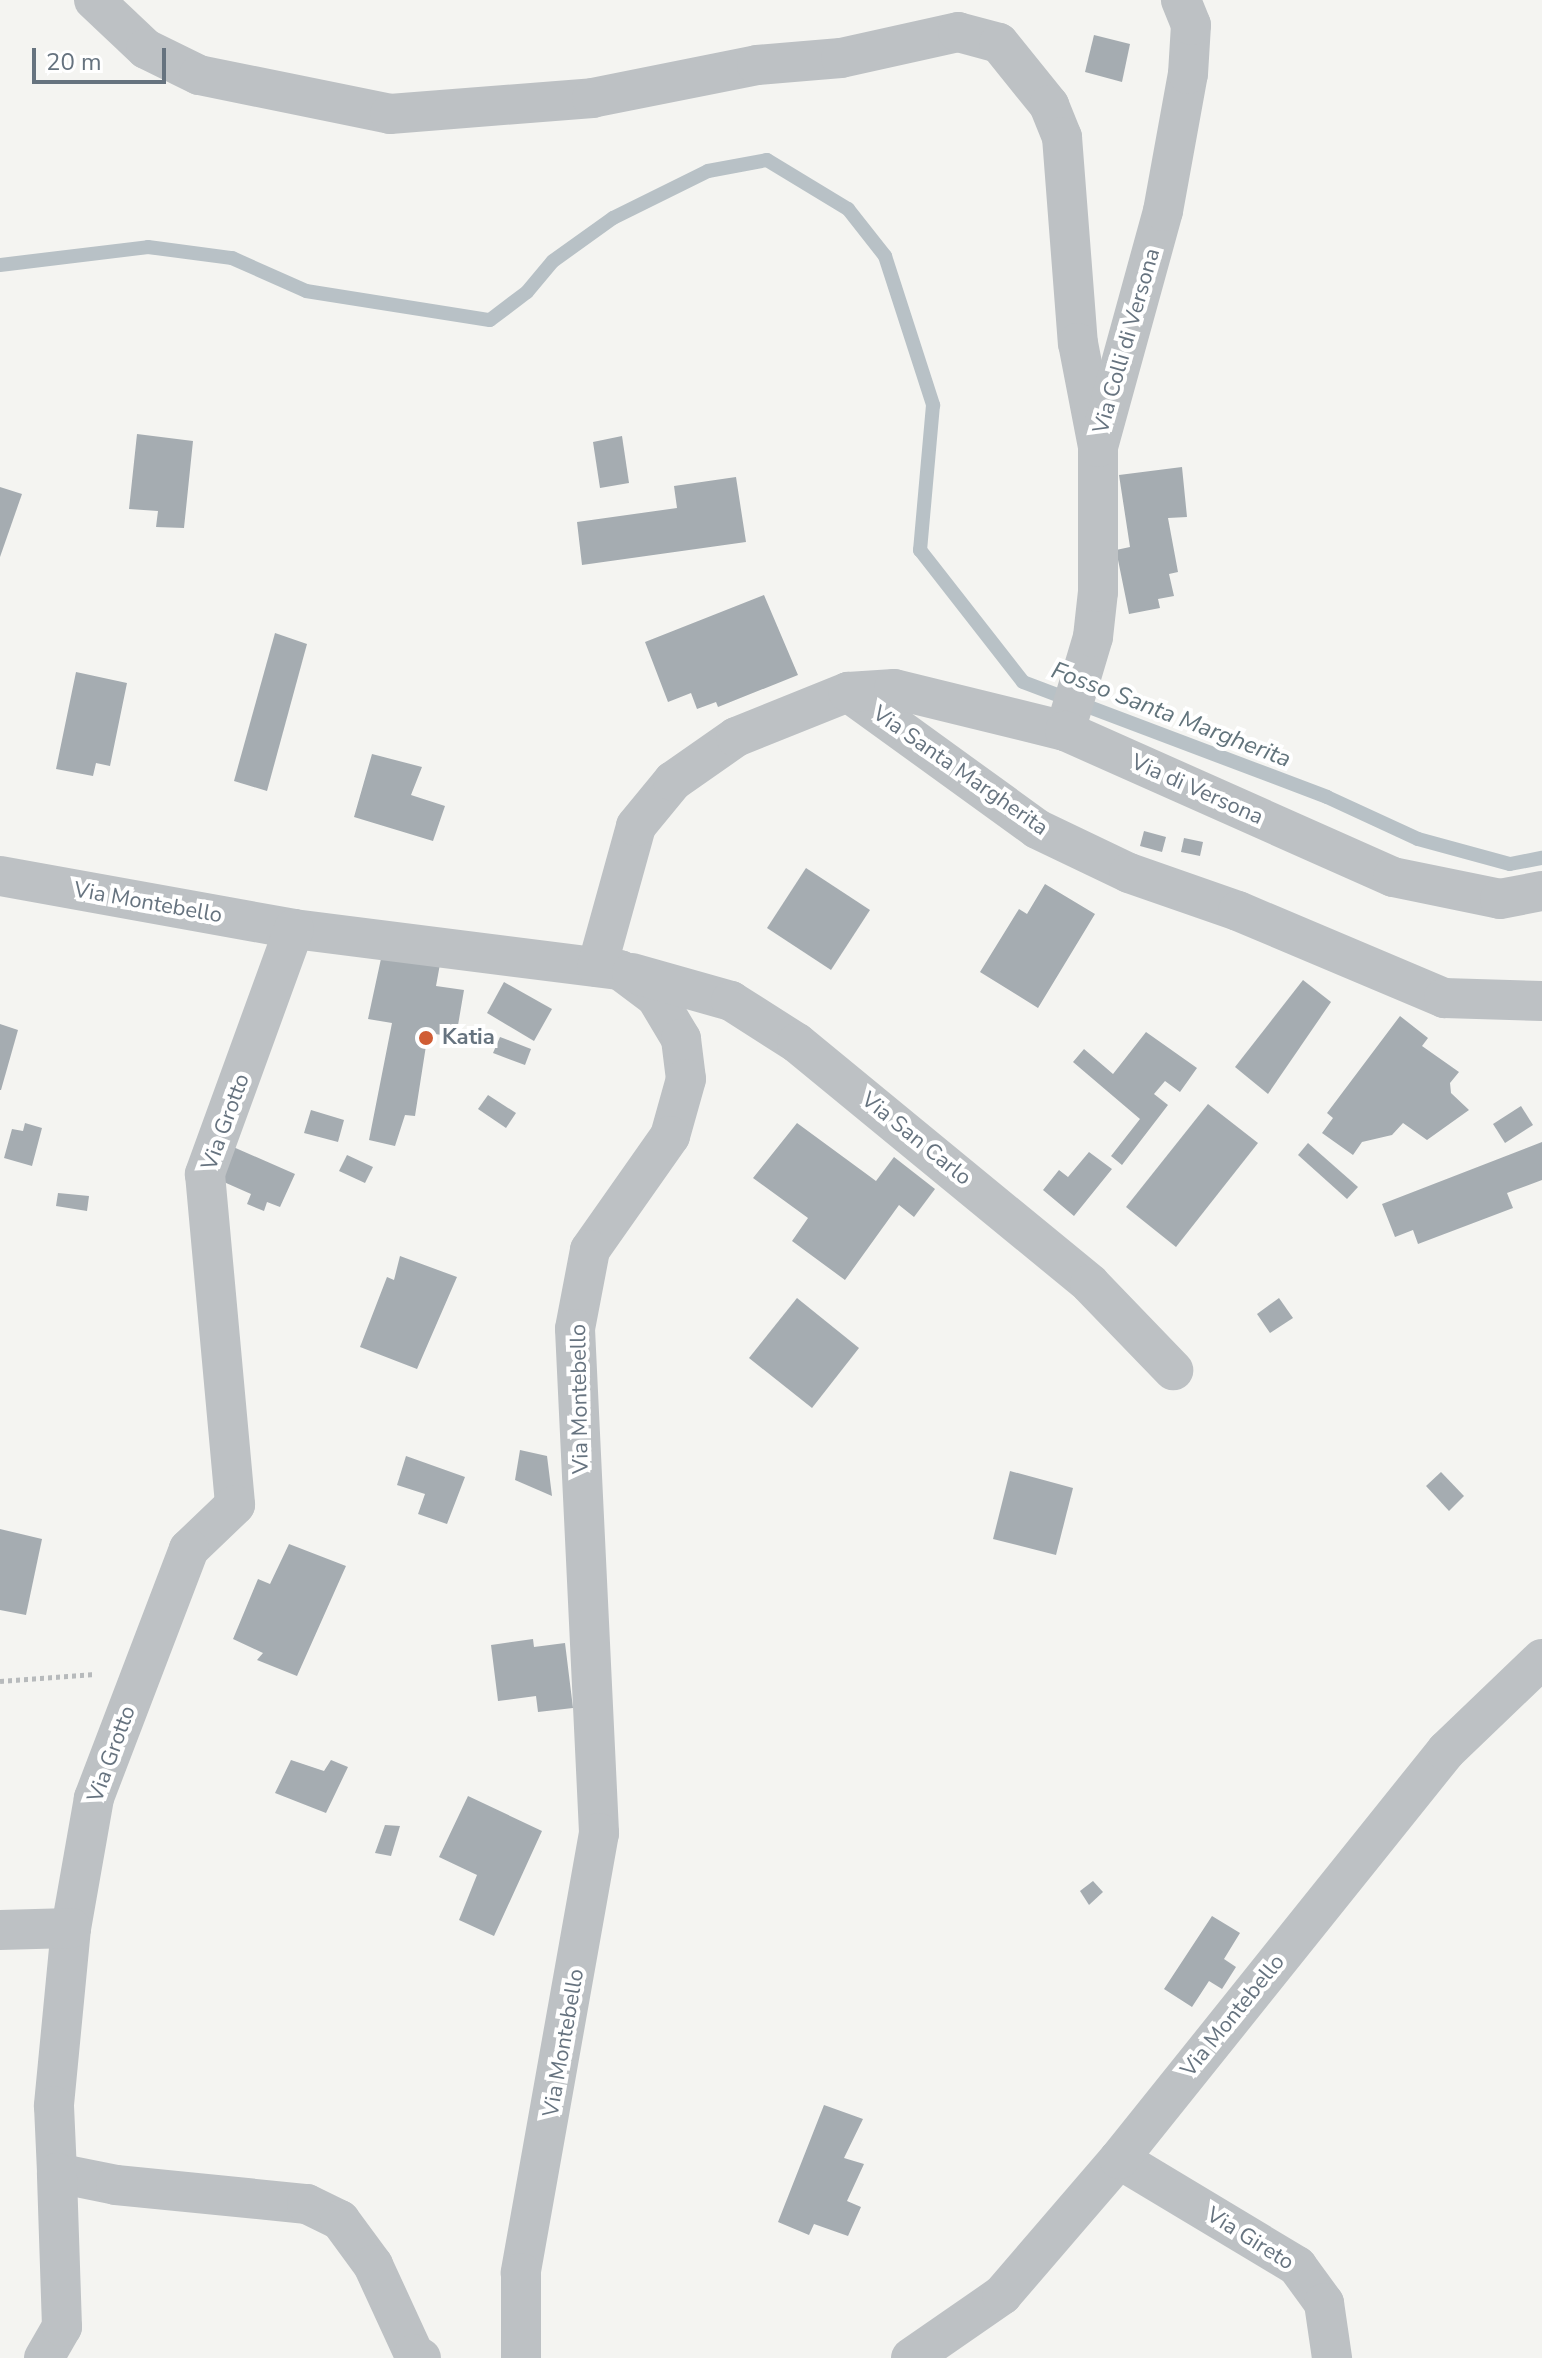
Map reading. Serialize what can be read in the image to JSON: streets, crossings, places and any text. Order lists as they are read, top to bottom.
{
  "streets": {
    "street": [
      "Via Colli di Versona",
      "Via Santa Margherita",
      "Via di Versona",
      "Via Montebello",
      "Via Grotto",
      "Via San Carlo",
      "Via Gireto"
    ]
  },
  "crossings": [
    ["Via Colli di Versona", "Via di Versona"],
    ["Via Santa Margherita", "Via di Versona"],
    ["Via Montebello", "Via Grotto"],
    ["Via Montebello", "Via San Carlo"],
    ["Via Montebello", "Via Gireto"]
  ],
  "water": ["Fosso Santa Margherita"],
  "places": ["Katia"],
  "scale_bar": "20 m"
}
